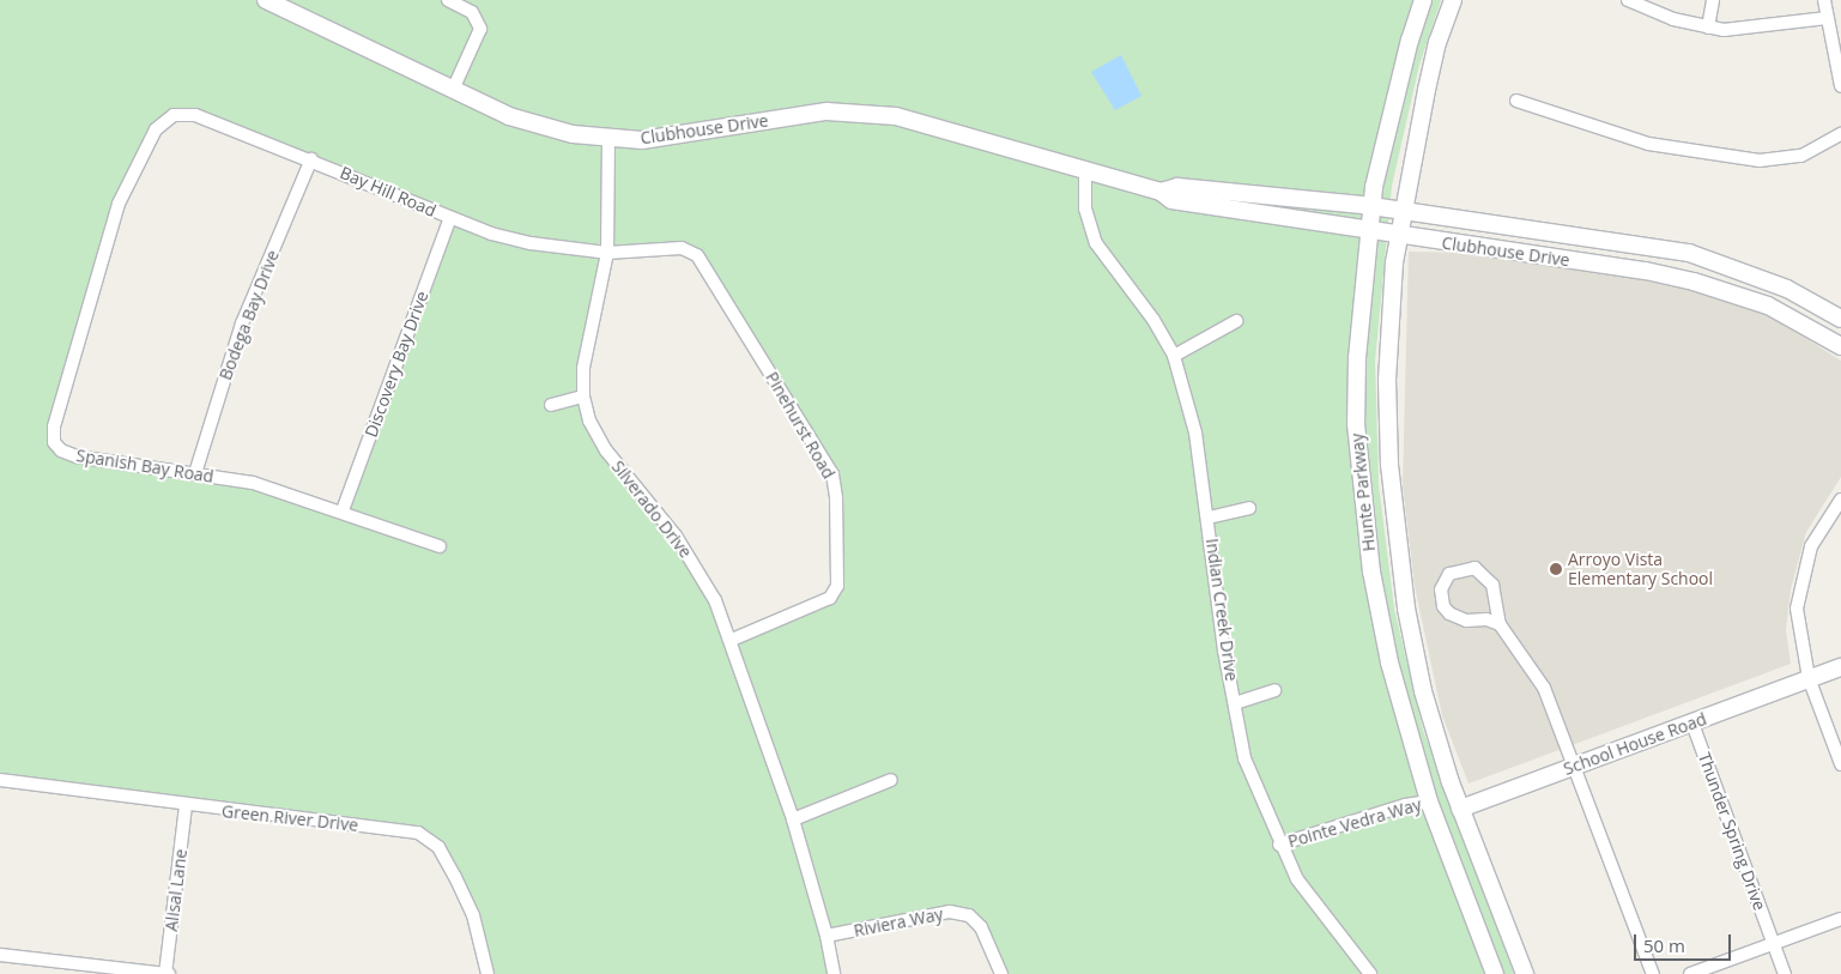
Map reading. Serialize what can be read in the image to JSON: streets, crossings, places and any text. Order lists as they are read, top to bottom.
{
  "streets": {
    "street": [
      "Clubhouse Drive",
      "Bay Hill Road",
      "Bodega Bay Drive",
      "Discovery Bay Drive",
      "Pinehurst Road",
      "Spanish Bay Road",
      "Hunte Parkway",
      "Silverado Drive",
      "Indian Creek Drive",
      "School House Road",
      "Green River Drive",
      "Pointe Vedra Way",
      "Thunder Spring Drive",
      "Alisal Lane",
      "Riviera Way"
    ]
  },
  "crossings": [
    ["Clubhouse Drive", "Hunte Parkway"],
    ["Clubhouse Drive", "Silverado Drive"],
    ["Clubhouse Drive", "Indian Creek Drive"],
    ["Bay Hill Road", "Bodega Bay Drive"],
    ["Bay Hill Road", "Discovery Bay Drive"],
    ["Bay Hill Road", "Pinehurst Road"],
    ["Bay Hill Road", "Spanish Bay Road"],
    ["Bay Hill Road", "Silverado Drive"],
    ["Bodega Bay Drive", "Spanish Bay Road"],
    ["Discovery Bay Drive", "Spanish Bay Road"],
    ["Pinehurst Road", "Silverado Drive"],
    ["Hunte Parkway", "School House Road"],
    ["Hunte Parkway", "Pointe Vedra Way"],
    ["Silverado Drive", "Riviera Way"],
    ["Indian Creek Drive", "Pointe Vedra Way"],
    ["School House Road", "Thunder Spring Drive"],
    ["Green River Drive", "Alisal Lane"]
  ],
  "places": ["Arroyo Vista Elementary School"],
  "scale_bar": "50 m"
}
